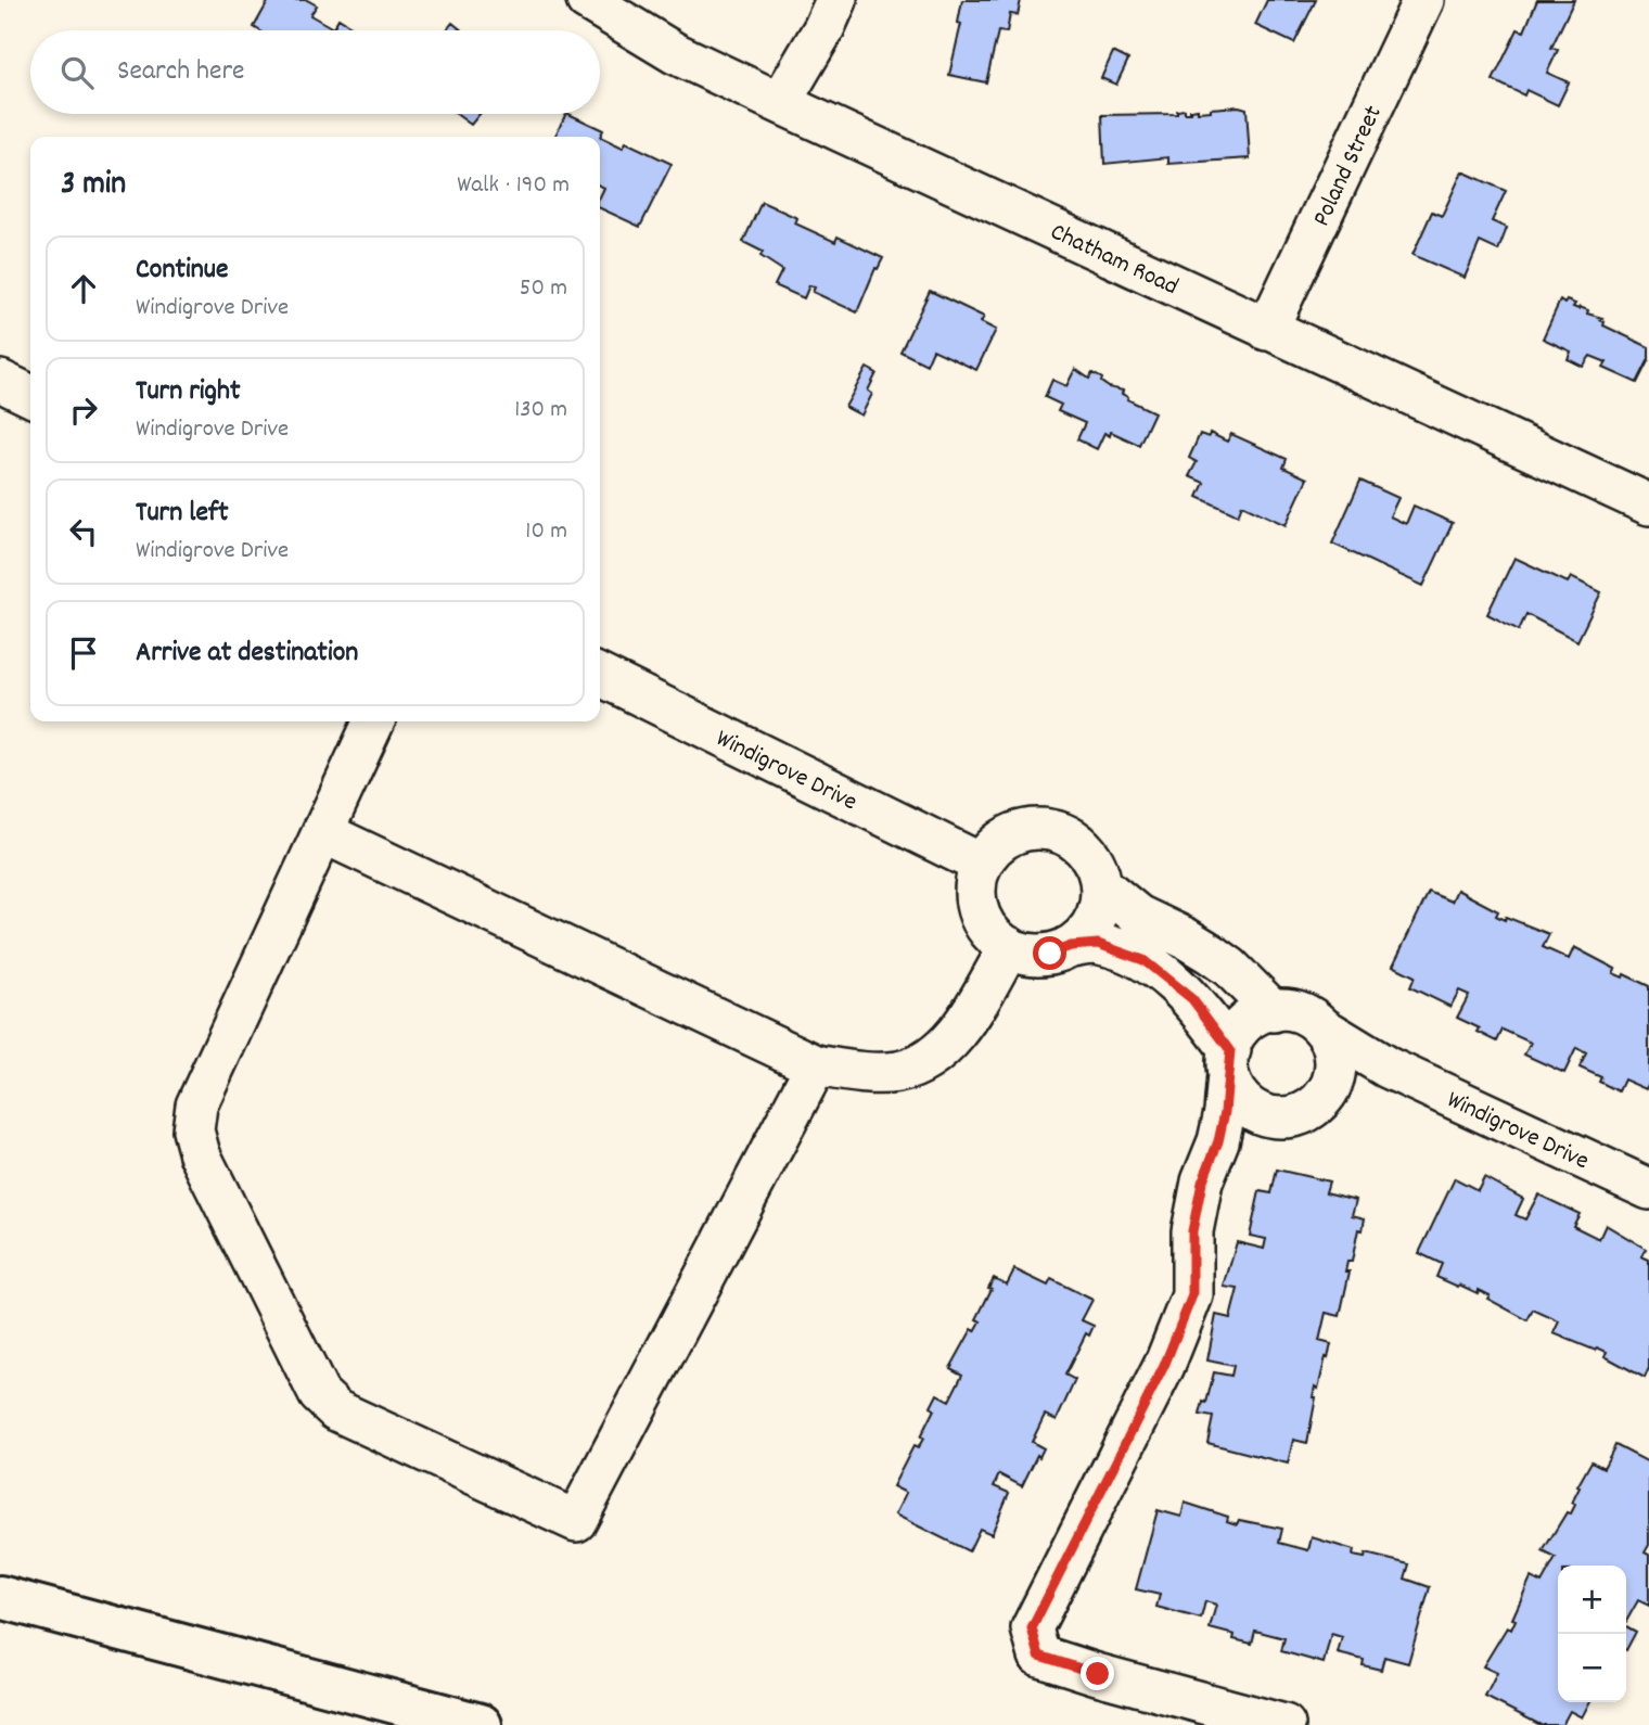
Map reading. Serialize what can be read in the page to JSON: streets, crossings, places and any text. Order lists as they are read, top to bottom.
{
  "streets": {
    "street": ["Poland Street", "Chatham Road", "Windigrove Drive"]
  },
  "crossings": [
    ["Poland Street", "Chatham Road"]
  ],
  "page": {
    "search": "Search here",
    "heading": ["3 min", "Walk · 190 m"],
    "list": [
      ["Continue", "Windigrove Drive", "50 m"],
      ["Turn right", "Windigrove Drive", "130 m"],
      ["Turn left", "Windigrove Drive", "10 m"],
      "Arrive at destination"
    ],
    "map_buttons": ["+", "−"]
  }
}
